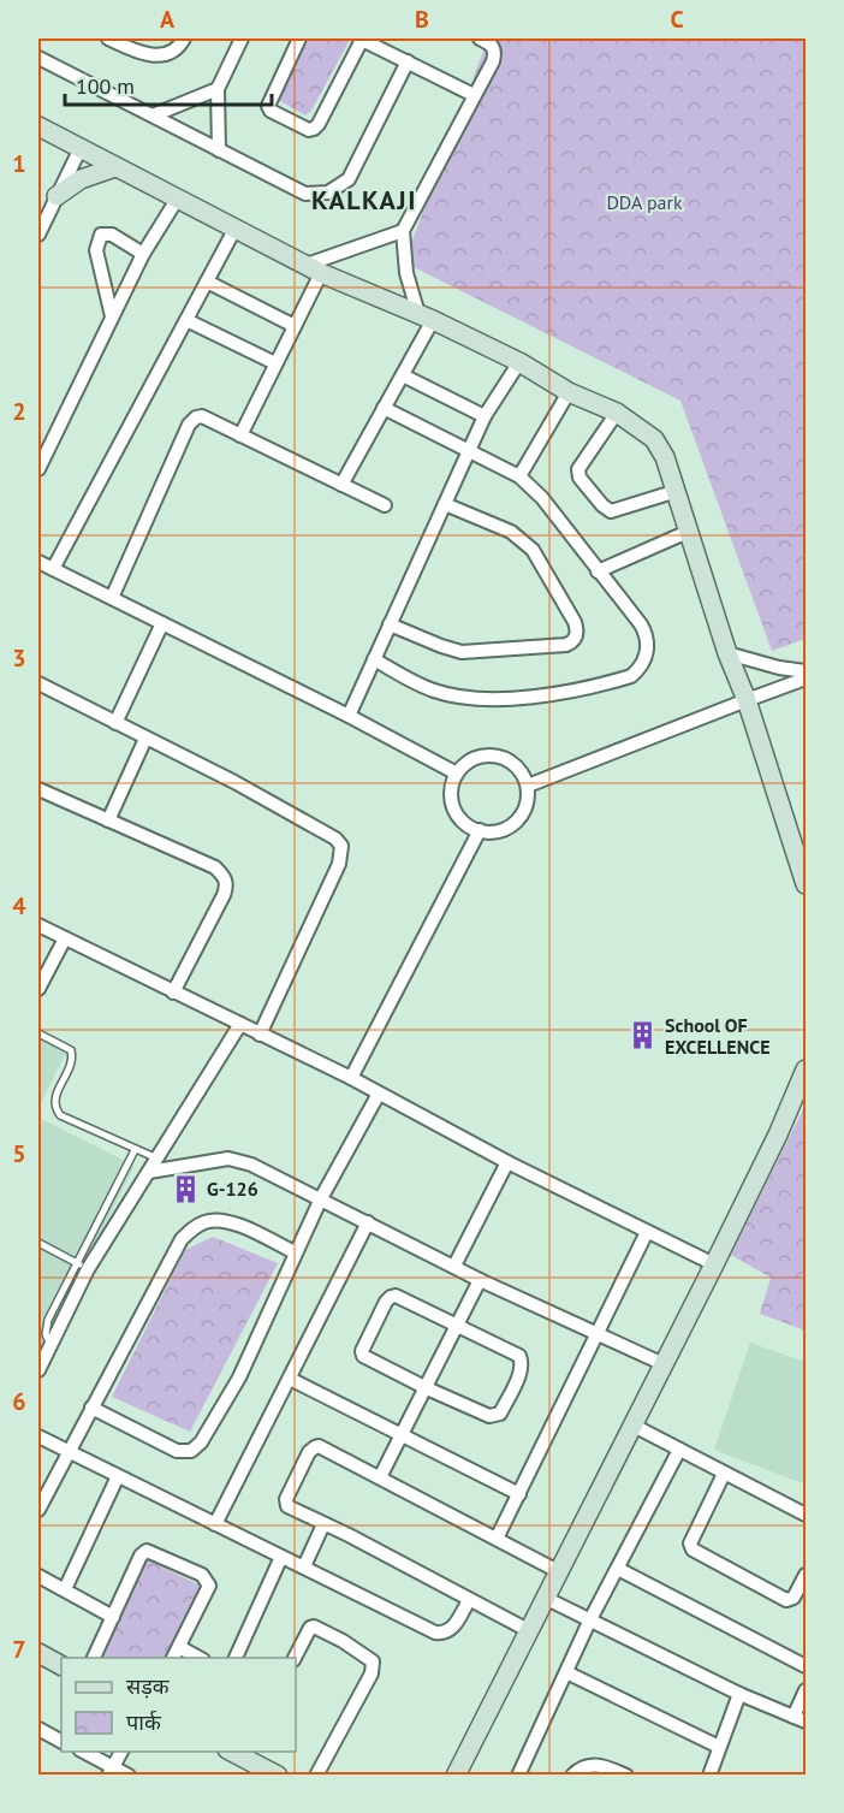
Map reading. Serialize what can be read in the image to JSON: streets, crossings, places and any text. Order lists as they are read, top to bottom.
{
  "districts": ["KALKAJI"],
  "parks": ["DDA park"],
  "places": {
    "building": ["School OF EXCELLENCE", "G-126"]
  },
  "legend": ["सड़क", "पार्क"],
  "scale_bar": "100 m",
  "grid": {
    "columns": ["A", "B", "C"],
    "rows": [
      "1",
      "2",
      "3",
      "4",
      "5",
      "6",
      "7"
    ]
  }
}
